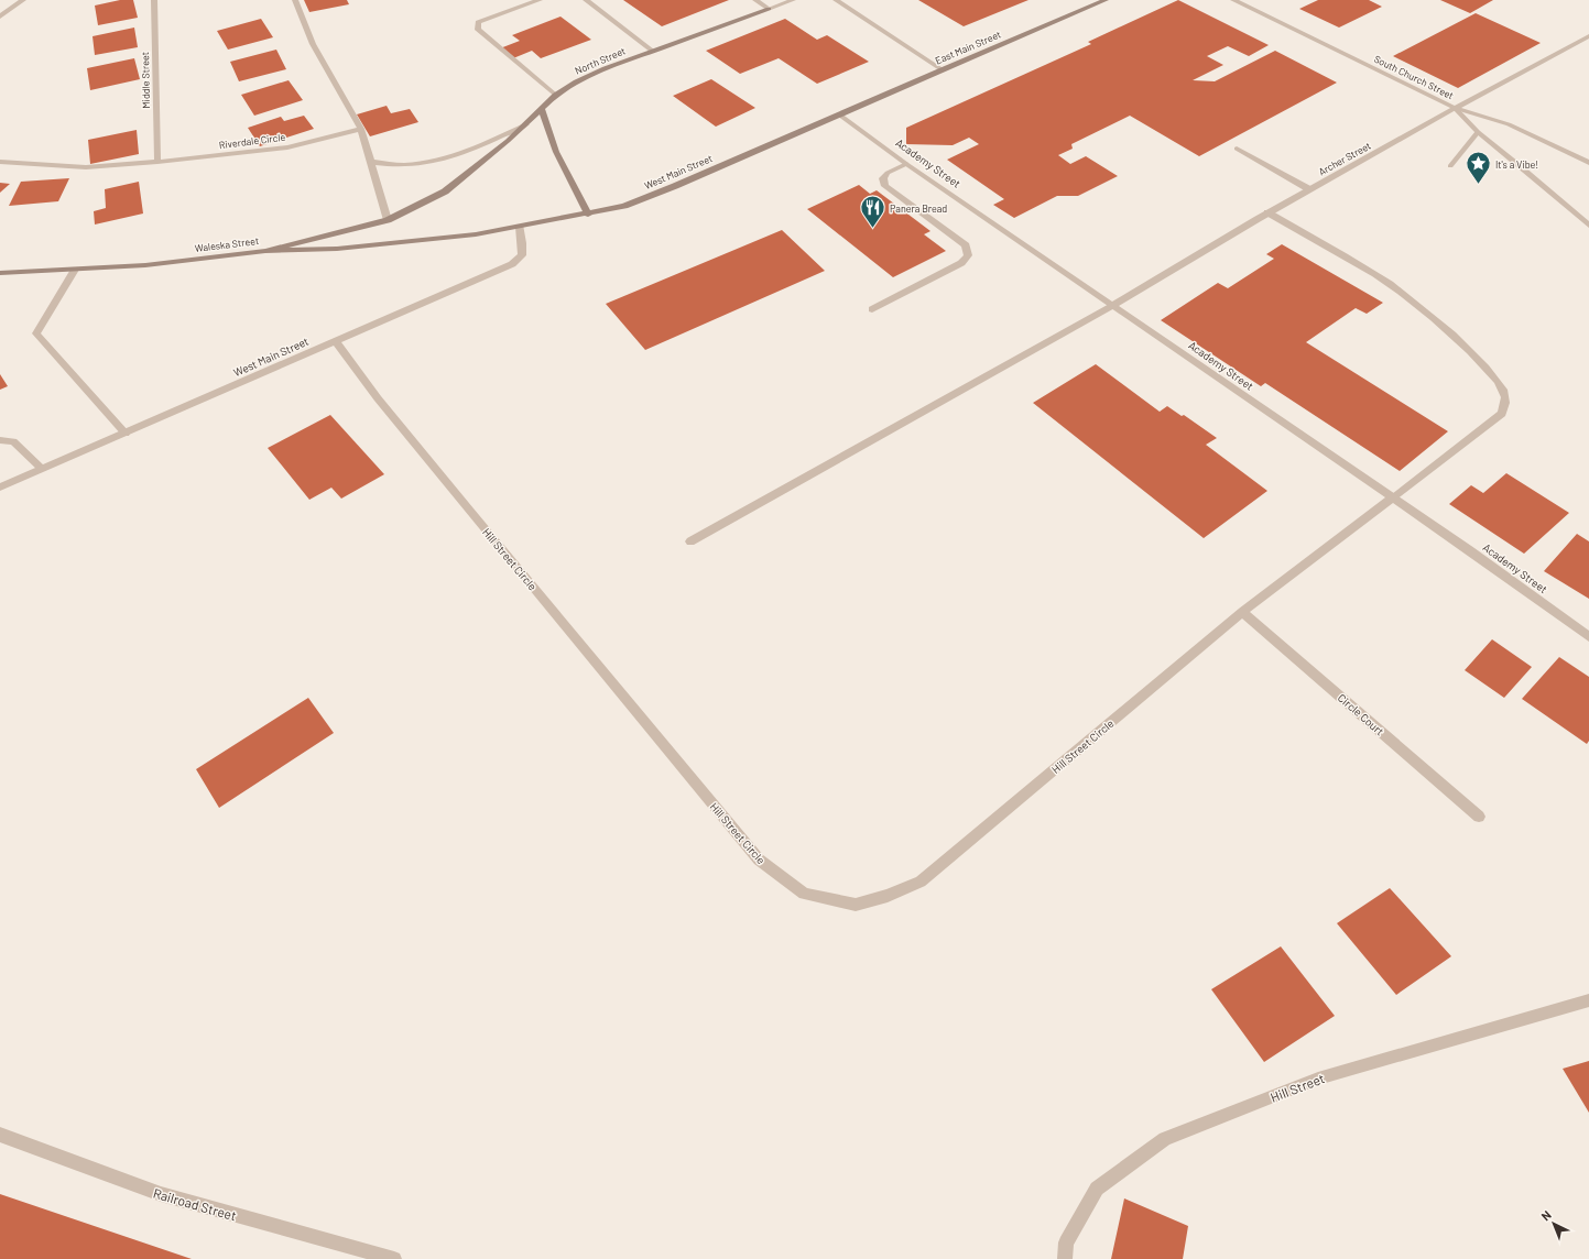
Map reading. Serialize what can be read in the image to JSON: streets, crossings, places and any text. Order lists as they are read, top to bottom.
{
  "streets": {
    "main road": [
      "East Main Street",
      "North Street",
      "West Main Street",
      "Waleska Street"
    ],
    "street": [
      "South Church Street",
      "Middle Street",
      "Riverdale Circle",
      "Archer Street",
      "Academy Street",
      "Hill Street Circle",
      "Circle Court",
      "Hill Street",
      "Railroad Street"
    ]
  },
  "crossings": [
    ["East Main Street", "Academy Street"],
    ["East Main Street", "West Main Street"],
    ["North Street", "Waleska Street"],
    ["South Church Street", "Archer Street"],
    ["Middle Street", "Riverdale Circle"],
    ["Archer Street", "Academy Street"],
    ["Archer Street", "Hill Street Circle"],
    ["Academy Street", "West Main Street"],
    ["Academy Street", "Hill Street Circle"],
    ["West Main Street", "Waleska Street"],
    ["West Main Street", "Hill Street Circle"],
    ["Hill Street Circle", "Circle Court"]
  ],
  "places": {
    "place": ["It's a Vibe!"],
    "restaurant": ["Panera Bread"]
  },
  "north": "top left"
}
